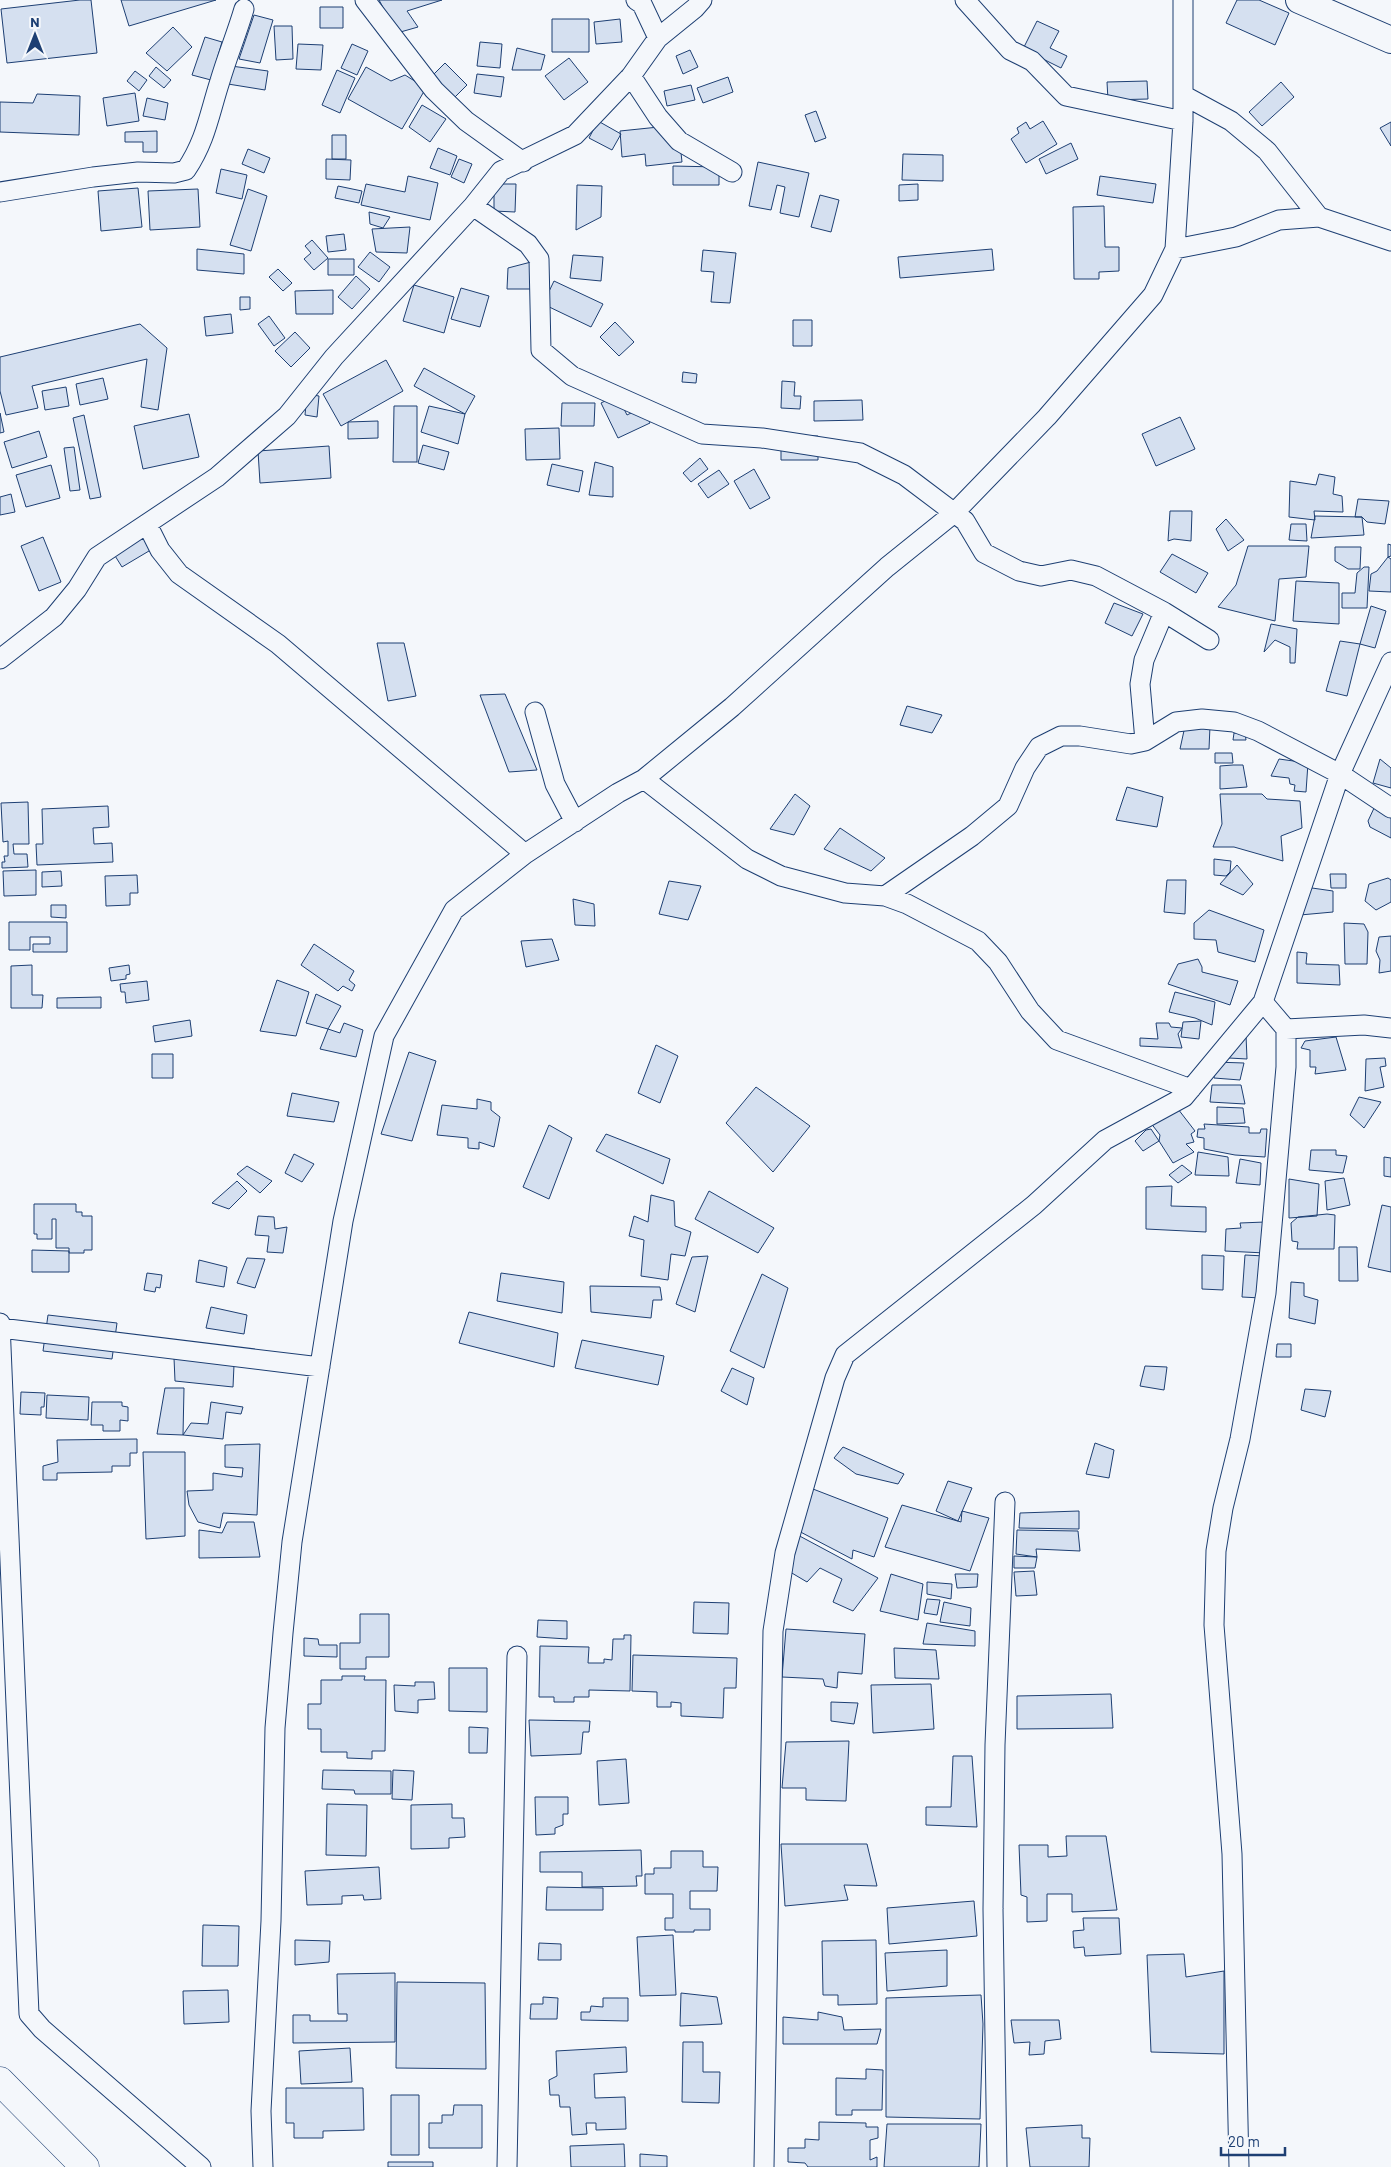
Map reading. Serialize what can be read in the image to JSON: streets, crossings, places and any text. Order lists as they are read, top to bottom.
{
  "scale_bar": "20 m",
  "north": "top"
}
